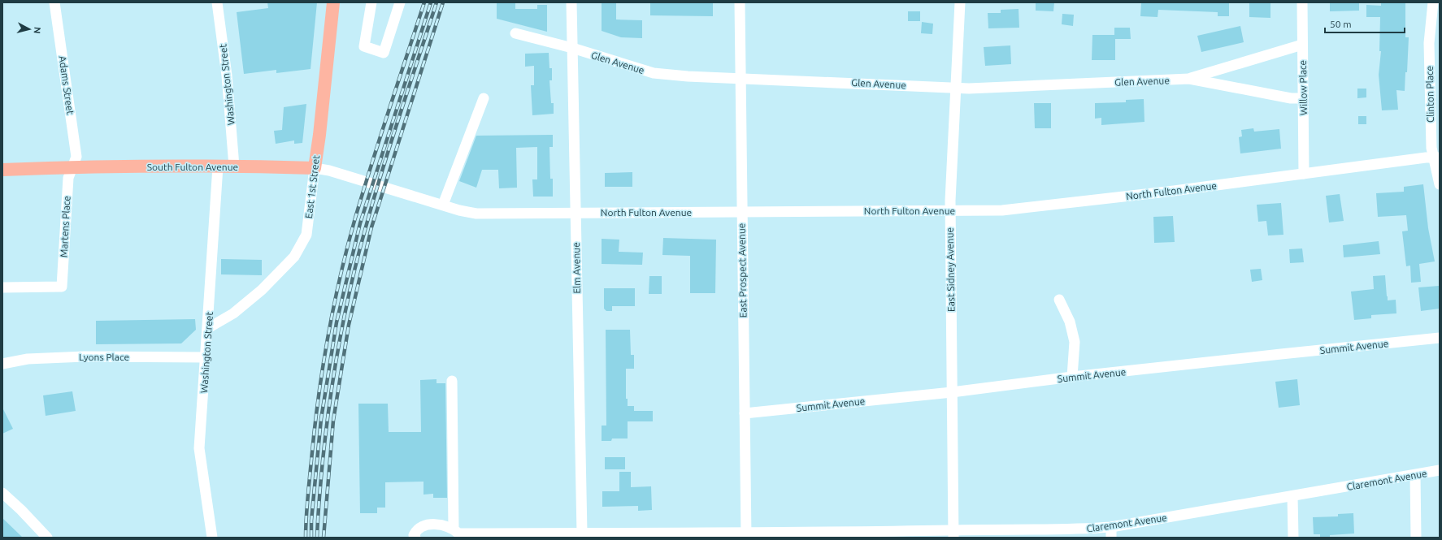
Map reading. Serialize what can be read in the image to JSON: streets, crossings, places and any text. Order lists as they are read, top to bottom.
{
  "streets": {
    "main road": ["South Fulton Avenue", "East 1st Street"],
    "street": [
      "Glen Avenue",
      "Washington Street",
      "Adams Street",
      "Willow Place",
      "Clinton Place",
      "North Fulton Avenue",
      "Martens Place",
      "Elm Avenue",
      "East Sidney Avenue",
      "East Prospect Avenue",
      "Summit Avenue",
      "Lyons Place",
      "Claremont Avenue"
    ]
  },
  "crossings": [
    ["Glen Avenue", "Willow Place"],
    ["Glen Avenue", "Elm Avenue"],
    ["Glen Avenue", "East Sidney Avenue"],
    ["Glen Avenue", "East Prospect Avenue"],
    ["Washington Street", "South Fulton Avenue"],
    ["Washington Street", "East 1st Street"],
    ["Washington Street", "Lyons Place"],
    ["Adams Street", "South Fulton Avenue"],
    ["Adams Street", "Martens Place"],
    ["Willow Place", "North Fulton Avenue"],
    ["Clinton Place", "North Fulton Avenue"],
    ["South Fulton Avenue", "East 1st Street"],
    ["South Fulton Avenue", "North Fulton Avenue"],
    ["South Fulton Avenue", "Martens Place"],
    ["North Fulton Avenue", "Elm Avenue"],
    ["North Fulton Avenue", "East Sidney Avenue"],
    ["North Fulton Avenue", "East Prospect Avenue"],
    ["Elm Avenue", "Claremont Avenue"],
    ["East Sidney Avenue", "Summit Avenue"],
    ["East Sidney Avenue", "Claremont Avenue"],
    ["East Prospect Avenue", "Summit Avenue"],
    ["East Prospect Avenue", "Claremont Avenue"]
  ],
  "scale_bar": "50 m",
  "north": "right"
}
